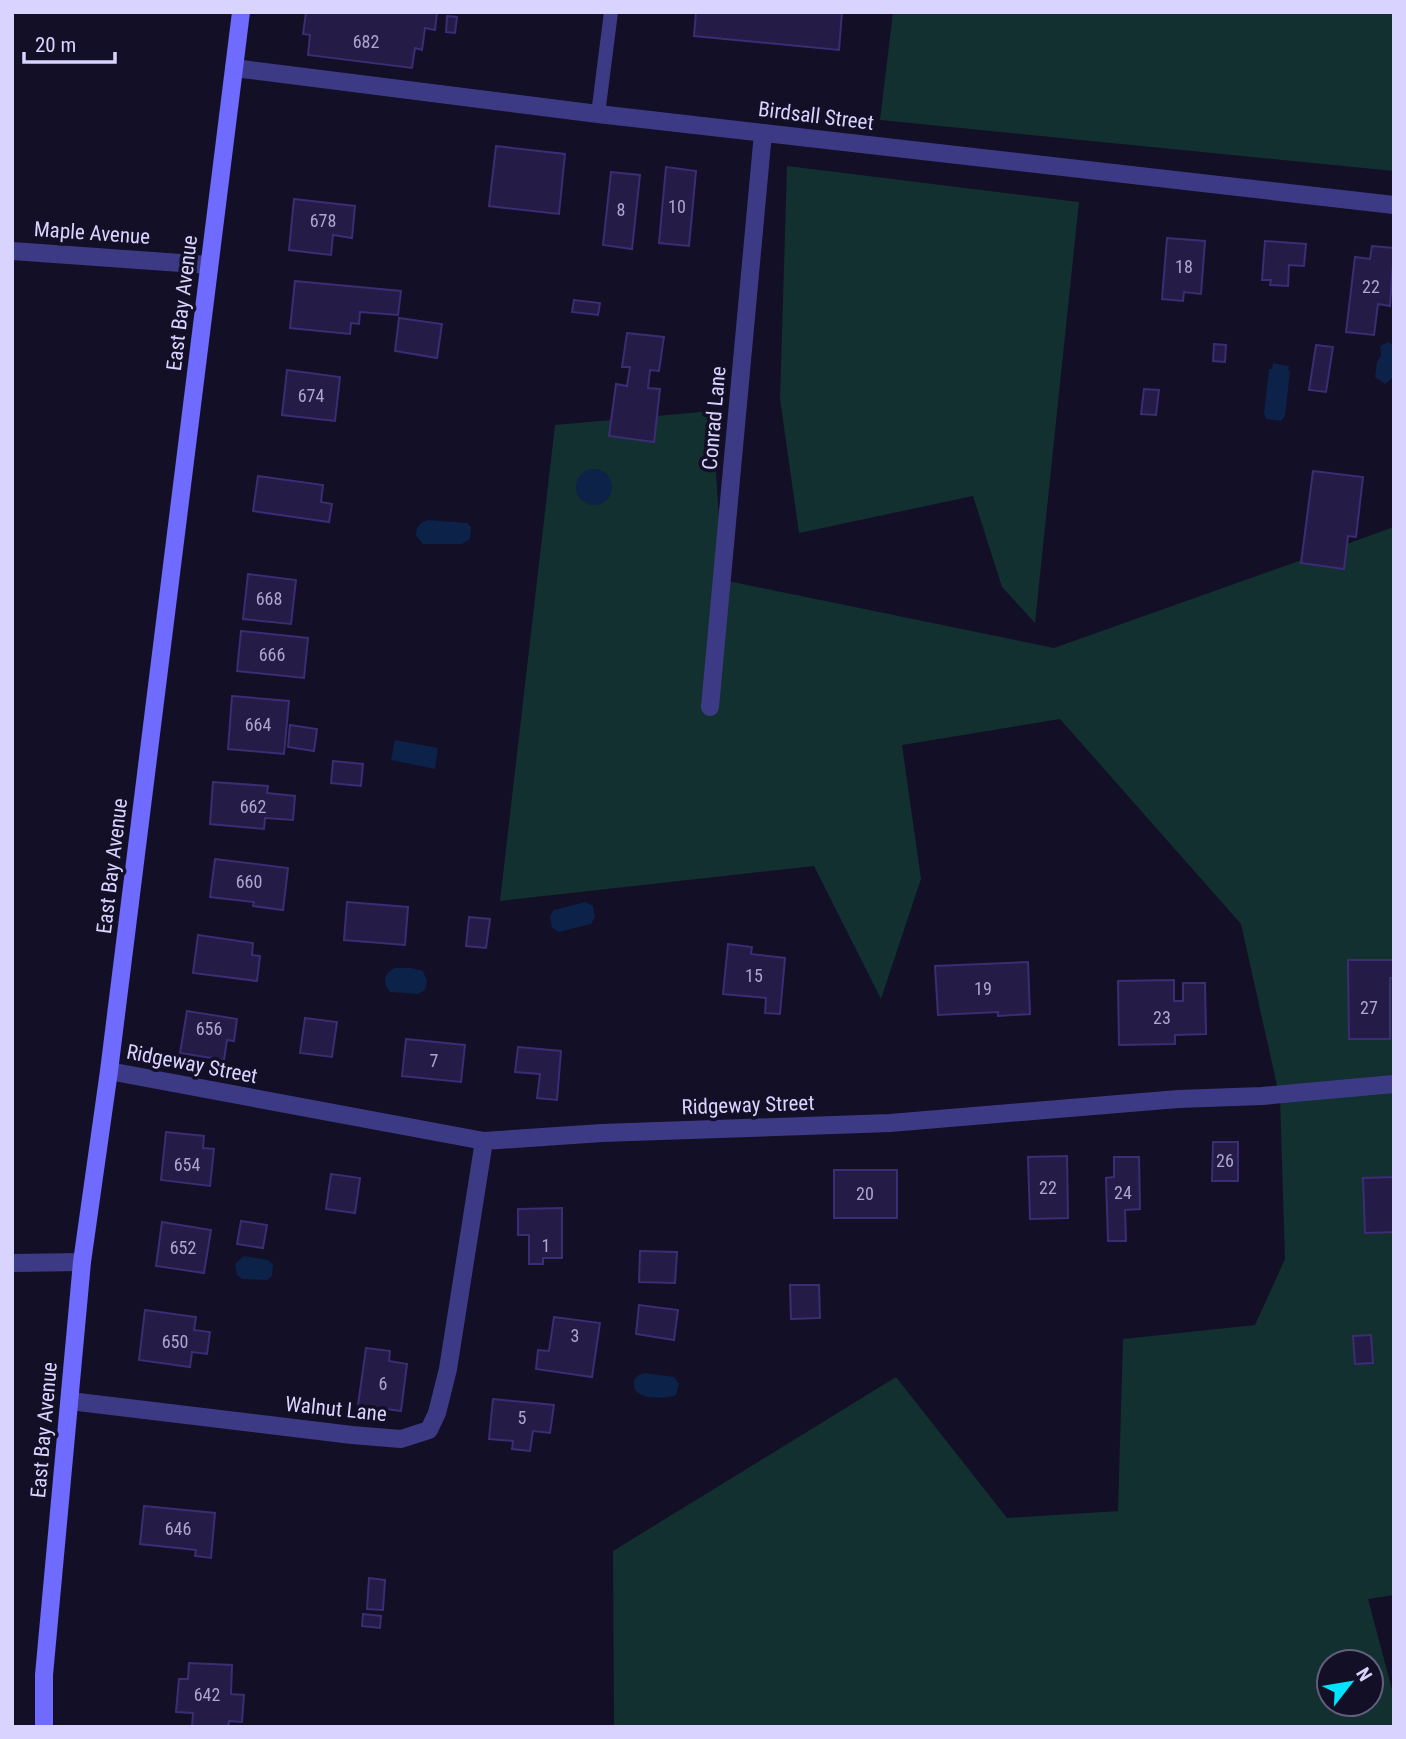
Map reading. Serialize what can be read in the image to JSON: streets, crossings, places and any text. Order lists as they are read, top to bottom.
{
  "streets": {
    "street": [
      "Birdsall Street",
      "Maple Avenue",
      "East Bay Avenue",
      "Conrad Lane",
      "Ridgeway Street",
      "Walnut Lane"
    ]
  },
  "crossings": [
    ["Birdsall Street", "East Bay Avenue"],
    ["Birdsall Street", "Conrad Lane"],
    ["Maple Avenue", "East Bay Avenue"],
    ["East Bay Avenue", "Ridgeway Street"],
    ["East Bay Avenue", "Walnut Lane"],
    ["Ridgeway Street", "Walnut Lane"]
  ],
  "house_numbers": [
    "682",
    "10",
    "8",
    "678",
    "18",
    "22",
    "674",
    "668",
    "666",
    "664",
    "662",
    "660",
    "15",
    "19",
    "27",
    "23",
    "656",
    "7",
    "26",
    "654",
    "22",
    "24",
    "20",
    "1",
    "652",
    "3",
    "650",
    "6",
    "5",
    "646",
    "642"
  ],
  "scale_bar": "20 m",
  "north": "top right"
}
